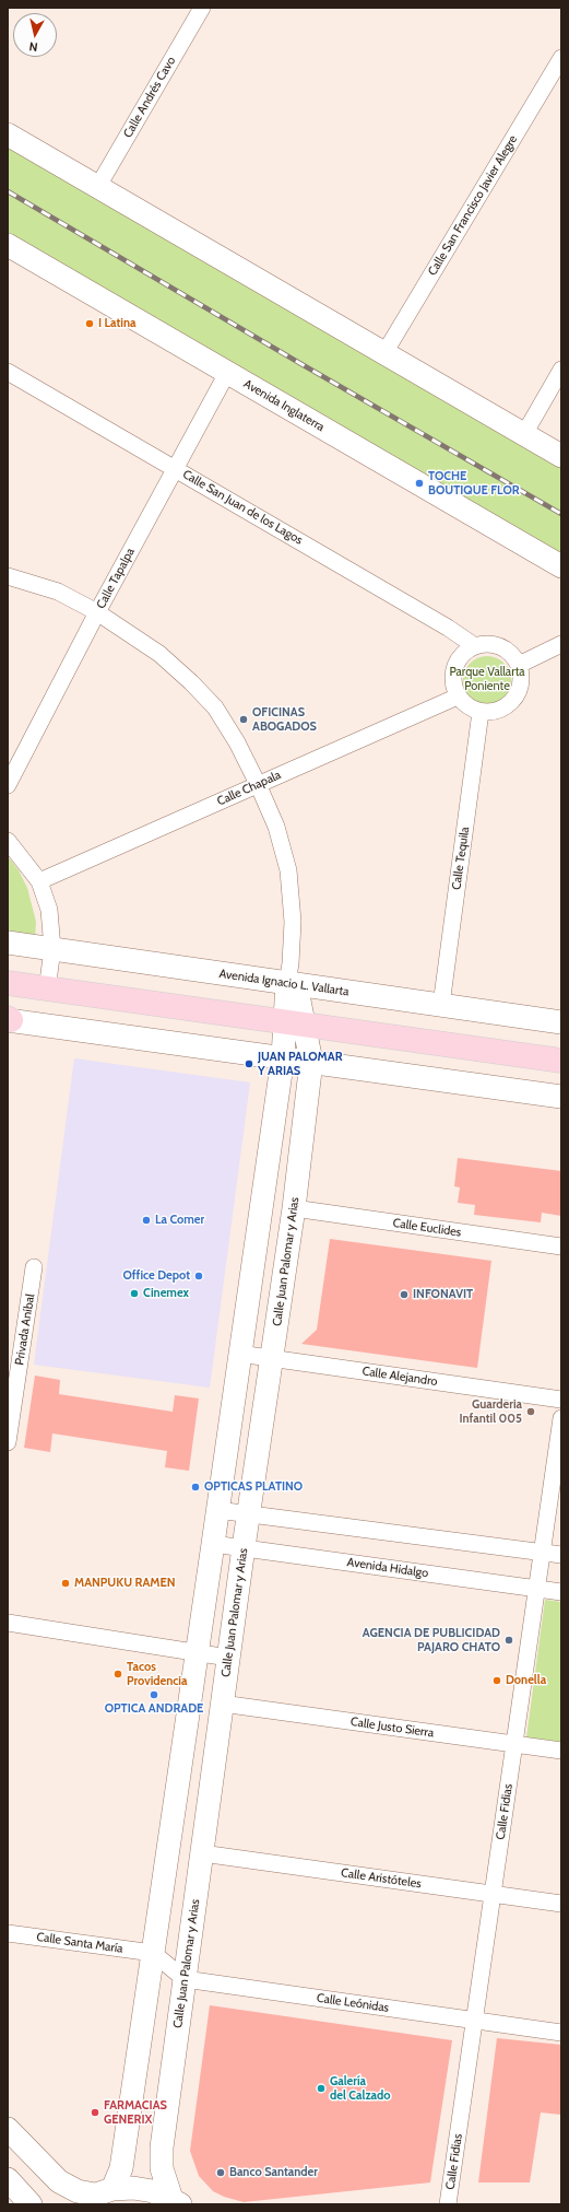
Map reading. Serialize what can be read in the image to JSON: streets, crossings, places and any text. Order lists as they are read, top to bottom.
{
  "streets": {
    "street": [
      "Calle Andrés Cavo",
      "Calle San Francisco Javier Alegre",
      "Avenida Inglaterra",
      "Calle San Juan de los Lagos",
      "Calle Tapalpa",
      "Calle Chapala",
      "Calle Tequila",
      "Avenida Ignacio L. Vallarta",
      "Calle Euclides",
      "Calle Juan Palomar y Arias",
      "Privada Aníbal",
      "Calle Alejandro",
      "Avenida Hidalgo",
      "Calle Justo Sierra",
      "Calle Fidias",
      "Calle Aristóteles",
      "Calle Santa María",
      "Calle Leónidas"
    ]
  },
  "crossings": [
    ["Avenida Inglaterra", "Calle Tapalpa"],
    ["Calle San Juan de los Lagos", "Calle Tapalpa"],
    ["Calle San Juan de los Lagos", "Calle Chapala"],
    ["Calle San Juan de los Lagos", "Calle Tequila"],
    ["Calle Chapala", "Calle Tequila"],
    ["Calle Tequila", "Avenida Ignacio L. Vallarta"],
    ["Calle Euclides", "Calle Juan Palomar y Arias"],
    ["Calle Juan Palomar y Arias", "Calle Alejandro"],
    ["Calle Juan Palomar y Arias", "Avenida Hidalgo"],
    ["Calle Juan Palomar y Arias", "Calle Justo Sierra"],
    ["Calle Juan Palomar y Arias", "Calle Aristóteles"],
    ["Calle Juan Palomar y Arias", "Calle Leónidas"],
    ["Avenida Hidalgo", "Calle Fidias"],
    ["Calle Justo Sierra", "Calle Fidias"],
    ["Calle Fidias", "Calle Aristóteles"],
    ["Calle Fidias", "Calle Leónidas"]
  ],
  "parks": ["Parque Vallarta Poniente"],
  "places": [
    "I Latina",
    "TOCHE BOUTIQUE FLOR",
    "OFICINAS ABOGADOS",
    "JUAN PALOMAR Y ARIAS",
    "La Comer",
    "Office Depot",
    "Cinemex",
    "INFONAVIT",
    "Guarderia Infantil 005",
    "OPTICAS PLATINO",
    "MANPUKU RAMEN",
    "AGENCIA DE PUBLICIDAD PAJARO CHATO",
    "Tacos Providencia",
    "Donella",
    "OPTICA ANDRADE",
    "Galería del Calzado",
    "FARMACIAS GENERIX",
    "Banco Santander"
  ],
  "north": "bottom"
}
